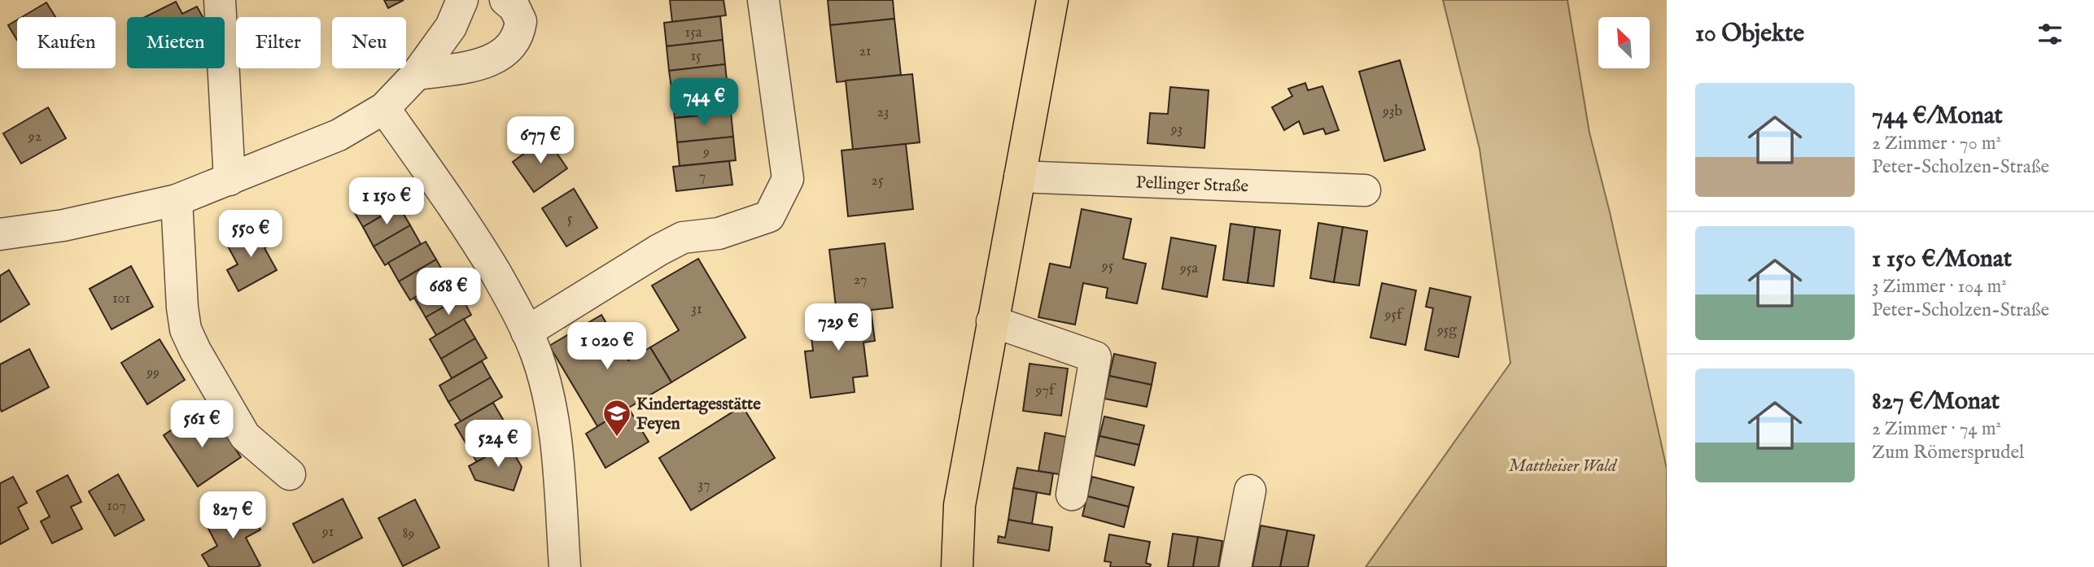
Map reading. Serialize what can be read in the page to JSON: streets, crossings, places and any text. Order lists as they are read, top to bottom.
{
  "streets": {
    "street": ["Pellinger Straße"]
  },
  "parks": ["Mattheiser Wald"],
  "places": {
    "school or university": ["Kindertagesstätte Feyen"]
  },
  "house_numbers": [
    "15a",
    "21",
    "15",
    "93b",
    "23",
    "93",
    "92",
    "9",
    "7",
    "25",
    "5",
    "95",
    "95a",
    "27",
    "101",
    "31",
    "95f",
    "95g",
    "99",
    "97f",
    "37",
    "107",
    "91",
    "89"
  ],
  "north": "top left",
  "page": {
    "heading": "10 Objekte",
    "chip": [
      "Kaufen",
      "Mieten",
      "Filter",
      "Neu"
    ],
    "list": [
      {
        "name": "744 €/Monat",
        "note": "2 Zimmer · 70 m² · Peter-Scholzen-Straße"
      },
      {
        "name": "1 150 €/Monat",
        "note": "3 Zimmer · 104 m² · Peter-Scholzen-Straße"
      },
      {
        "name": "827 €/Monat",
        "note": "2 Zimmer · 74 m² · Zum Römersprudel"
      }
    ],
    "price": [
      "744 €",
      "677 €",
      "1 150 €",
      "550 €",
      "668 €",
      "729 €",
      "1 020 €",
      "561 €",
      "524 €",
      "827 €"
    ]
  }
}
